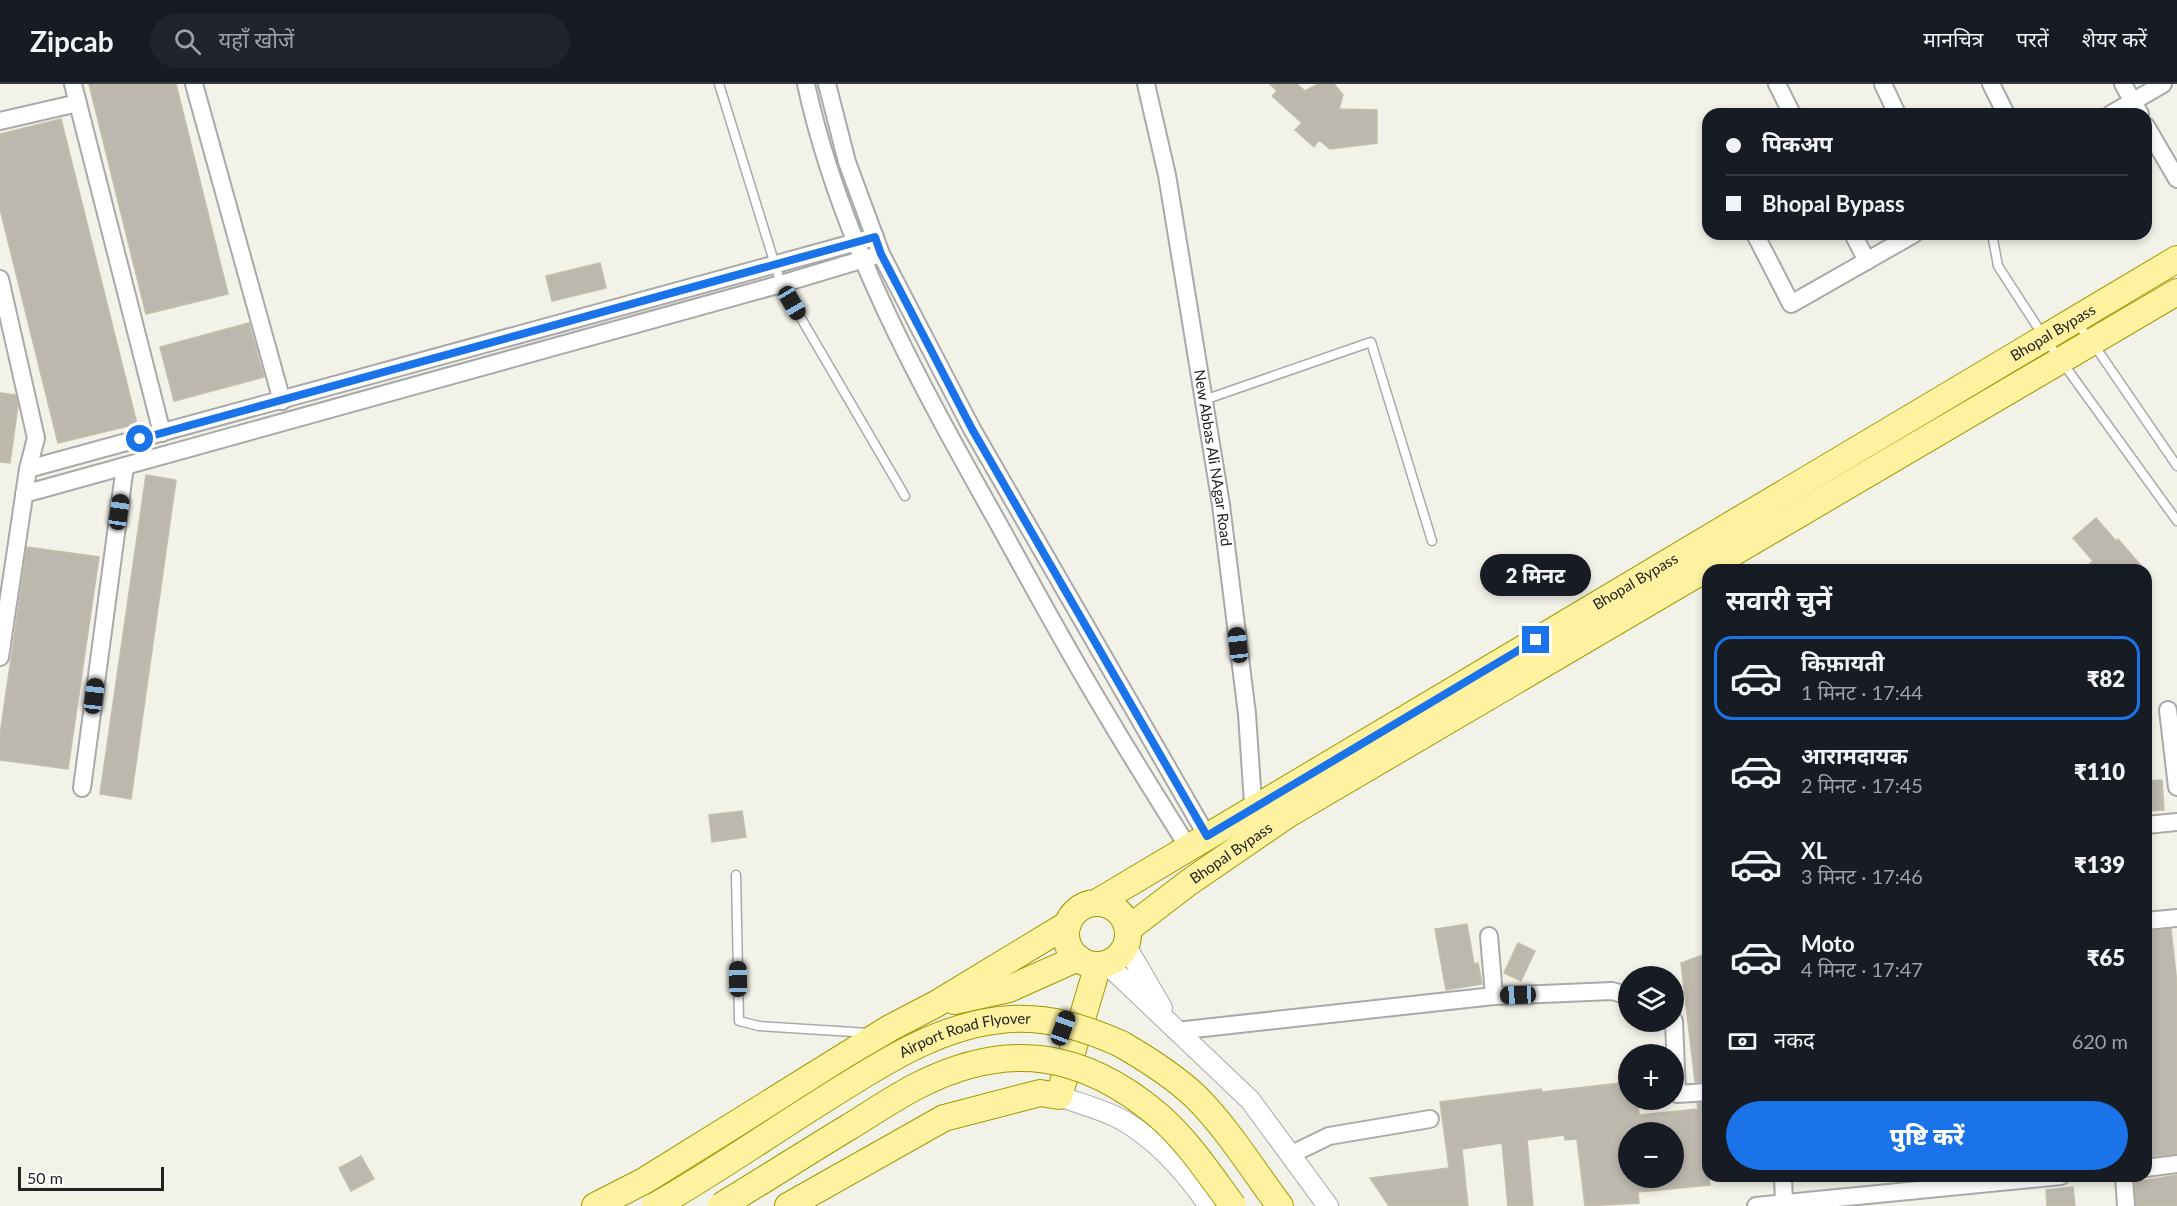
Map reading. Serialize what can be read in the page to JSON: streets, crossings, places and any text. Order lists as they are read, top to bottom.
{
  "streets": {
    "main road": ["Bhopal Bypass", "Airport Road Flyover"],
    "street": ["New Abbas Ali NAgar Road"]
  },
  "crossings": [
    ["Bhopal Bypass", "New Abbas Ali NAgar Road"]
  ],
  "scale_bar": "50 m",
  "page": {
    "header": "Zipcab",
    "search": "यहाँ खोजें",
    "nav": ["मानचित्र", "परतें", "शेयर करें"],
    "banner": ["पिकअप", "Bhopal Bypass"],
    "bubble": "2 मिनट",
    "heading": "सवारी चुनें",
    "list": [
      {
        "name": "किफ़ायती",
        "note": "1 मिनट · 17:44",
        "value": "₹82"
      },
      {
        "name": "आरामदायक",
        "note": "2 मिनट · 17:45",
        "value": "₹110"
      },
      {
        "name": "XL",
        "note": "3 मिनट · 17:46",
        "value": "₹139"
      },
      {
        "name": "Moto",
        "note": "4 मिनट · 17:47",
        "value": "₹65"
      }
    ],
    "map_buttons": ["+", "−"],
    "pay": ["नकद", "620 m"],
    "buttons": "पुष्टि करें",
    "scale": "50 m"
  }
}
